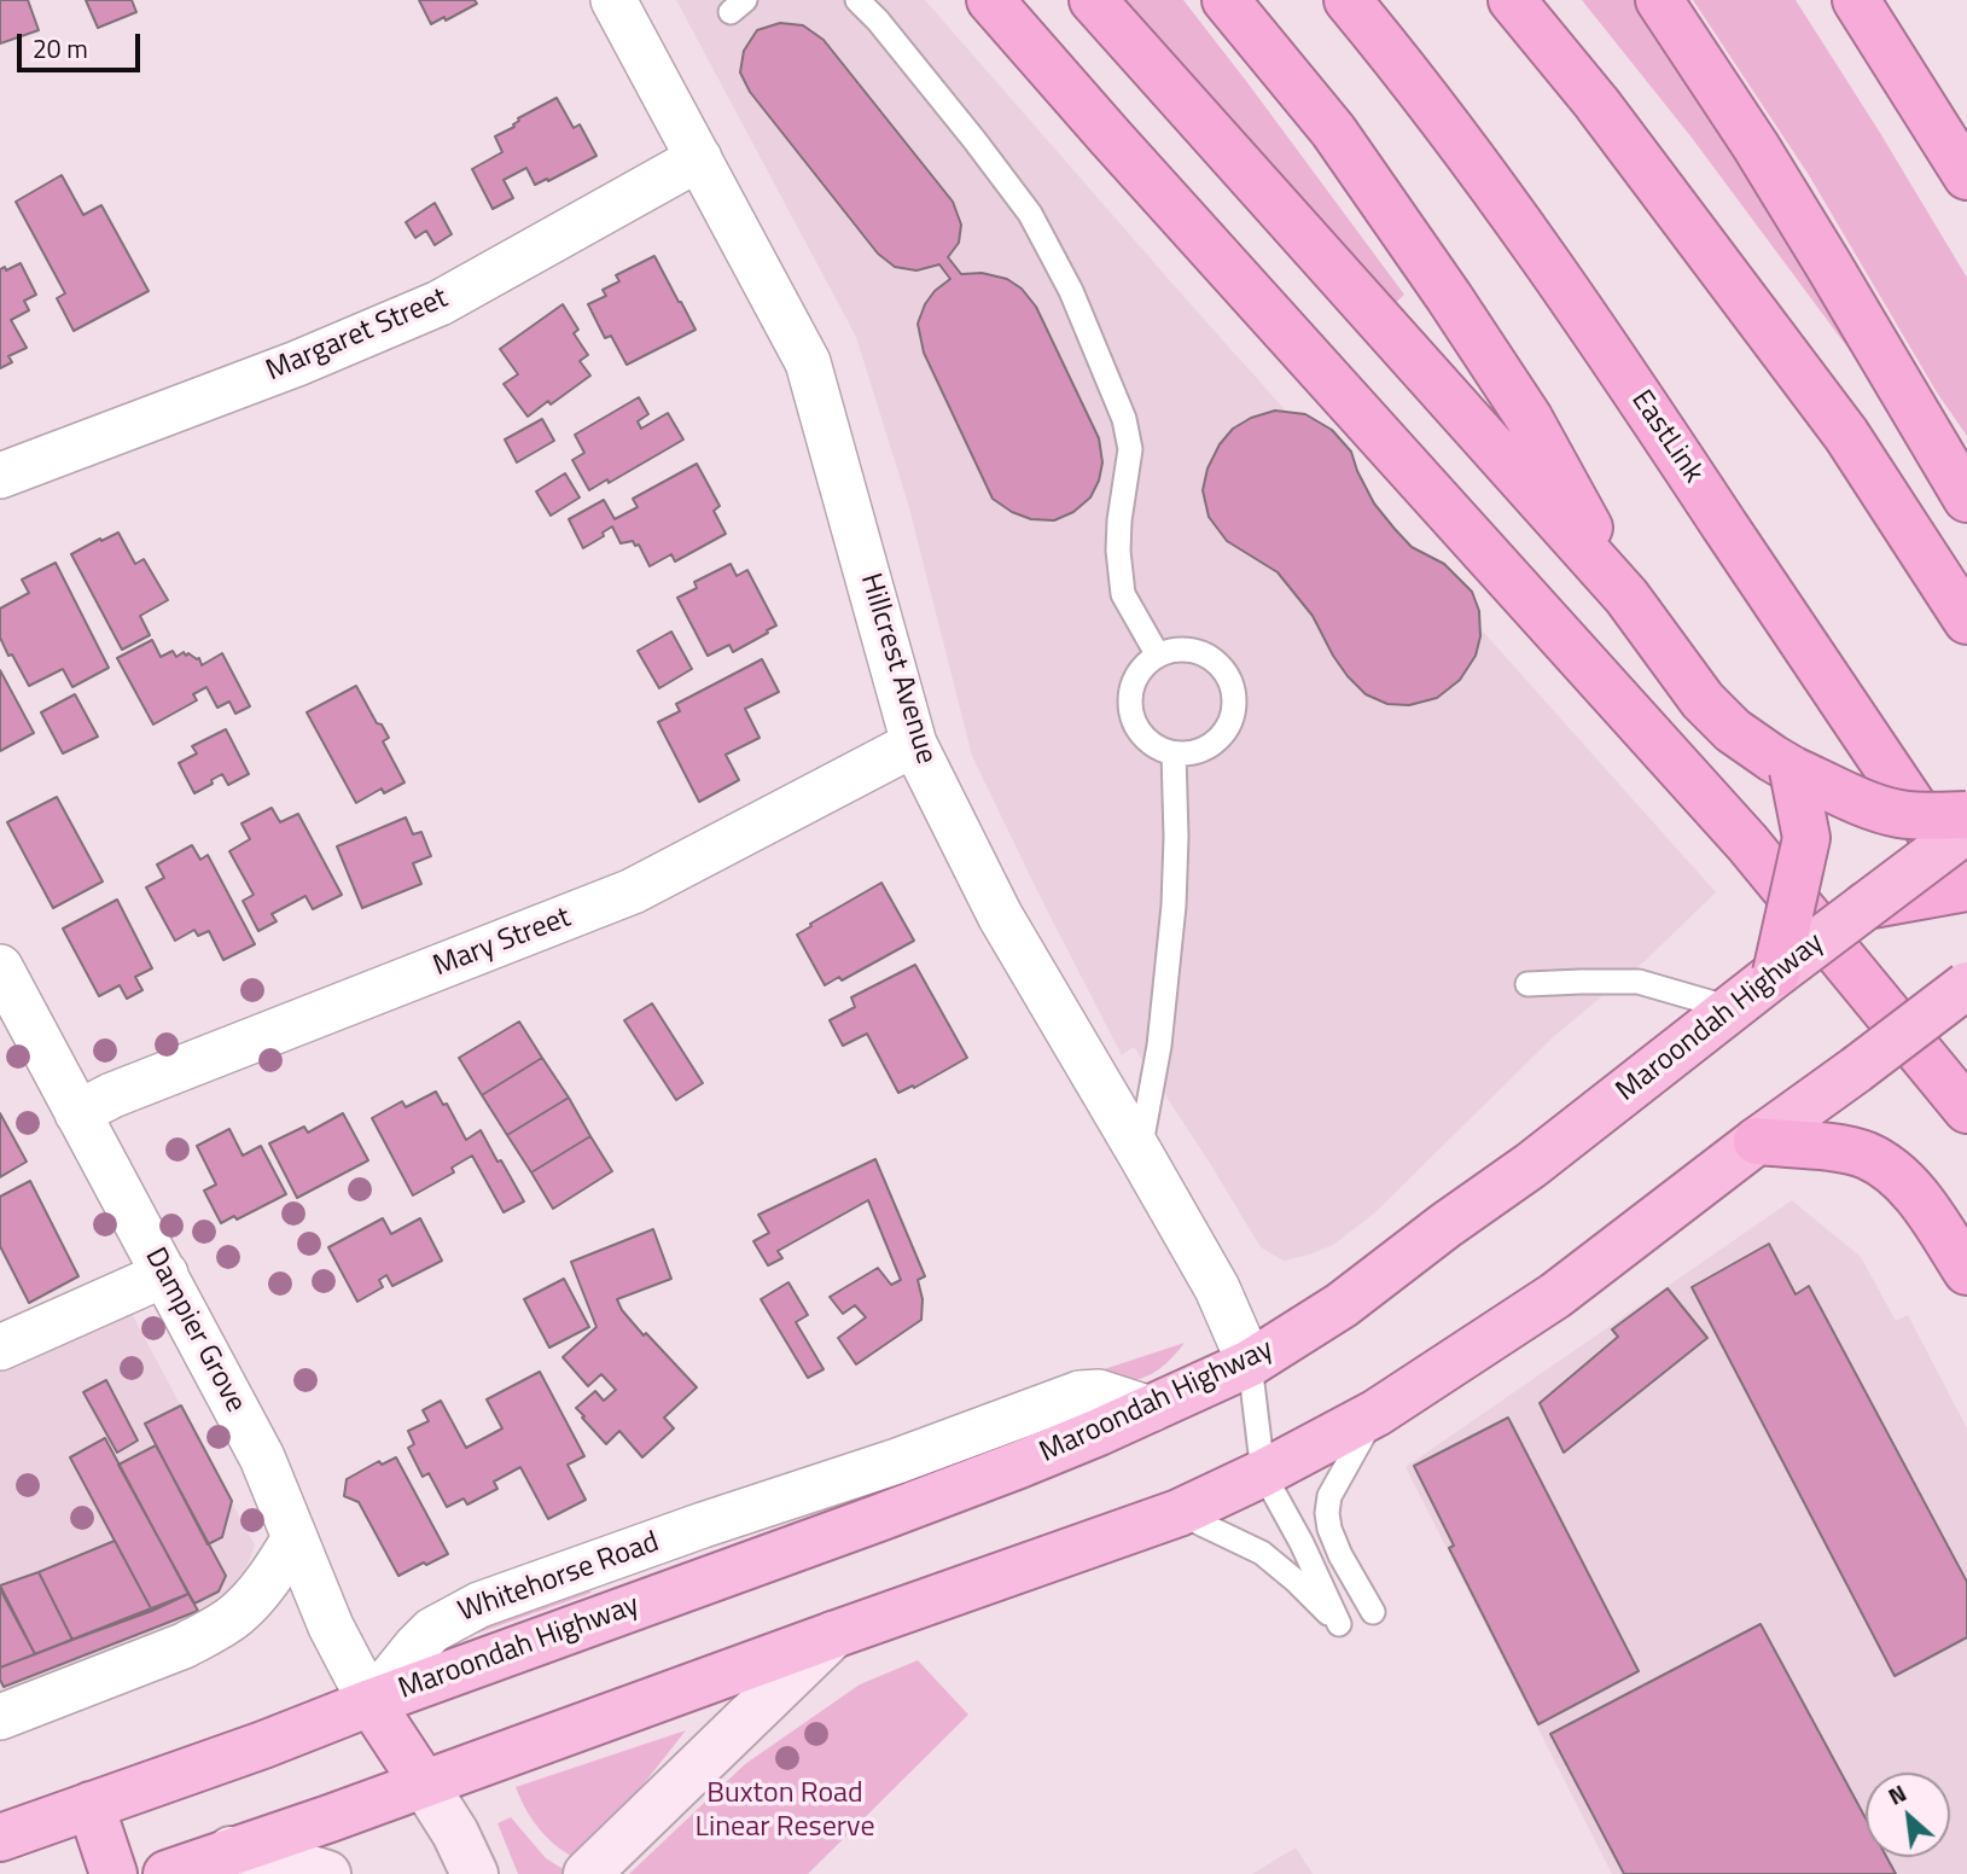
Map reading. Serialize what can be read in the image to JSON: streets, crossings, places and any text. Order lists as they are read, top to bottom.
{
  "streets": {
    "highway": ["EastLink", "Maroondah Highway"],
    "street": [
      "Margaret Street",
      "Hillcrest Avenue",
      "Mary Street",
      "Dampier Grove"
    ]
  },
  "crossings": [
    ["Margaret Street", "Hillcrest Avenue"],
    ["Hillcrest Avenue", "Mary Street"],
    ["Hillcrest Avenue", "Maroondah Highway"],
    ["Mary Street", "Dampier Grove"],
    ["Maroondah Highway", "Dampier Grove"]
  ],
  "parks": ["Buxton Road Linear Reserve"],
  "scale_bar": "20 m",
  "north": "top left"
}
